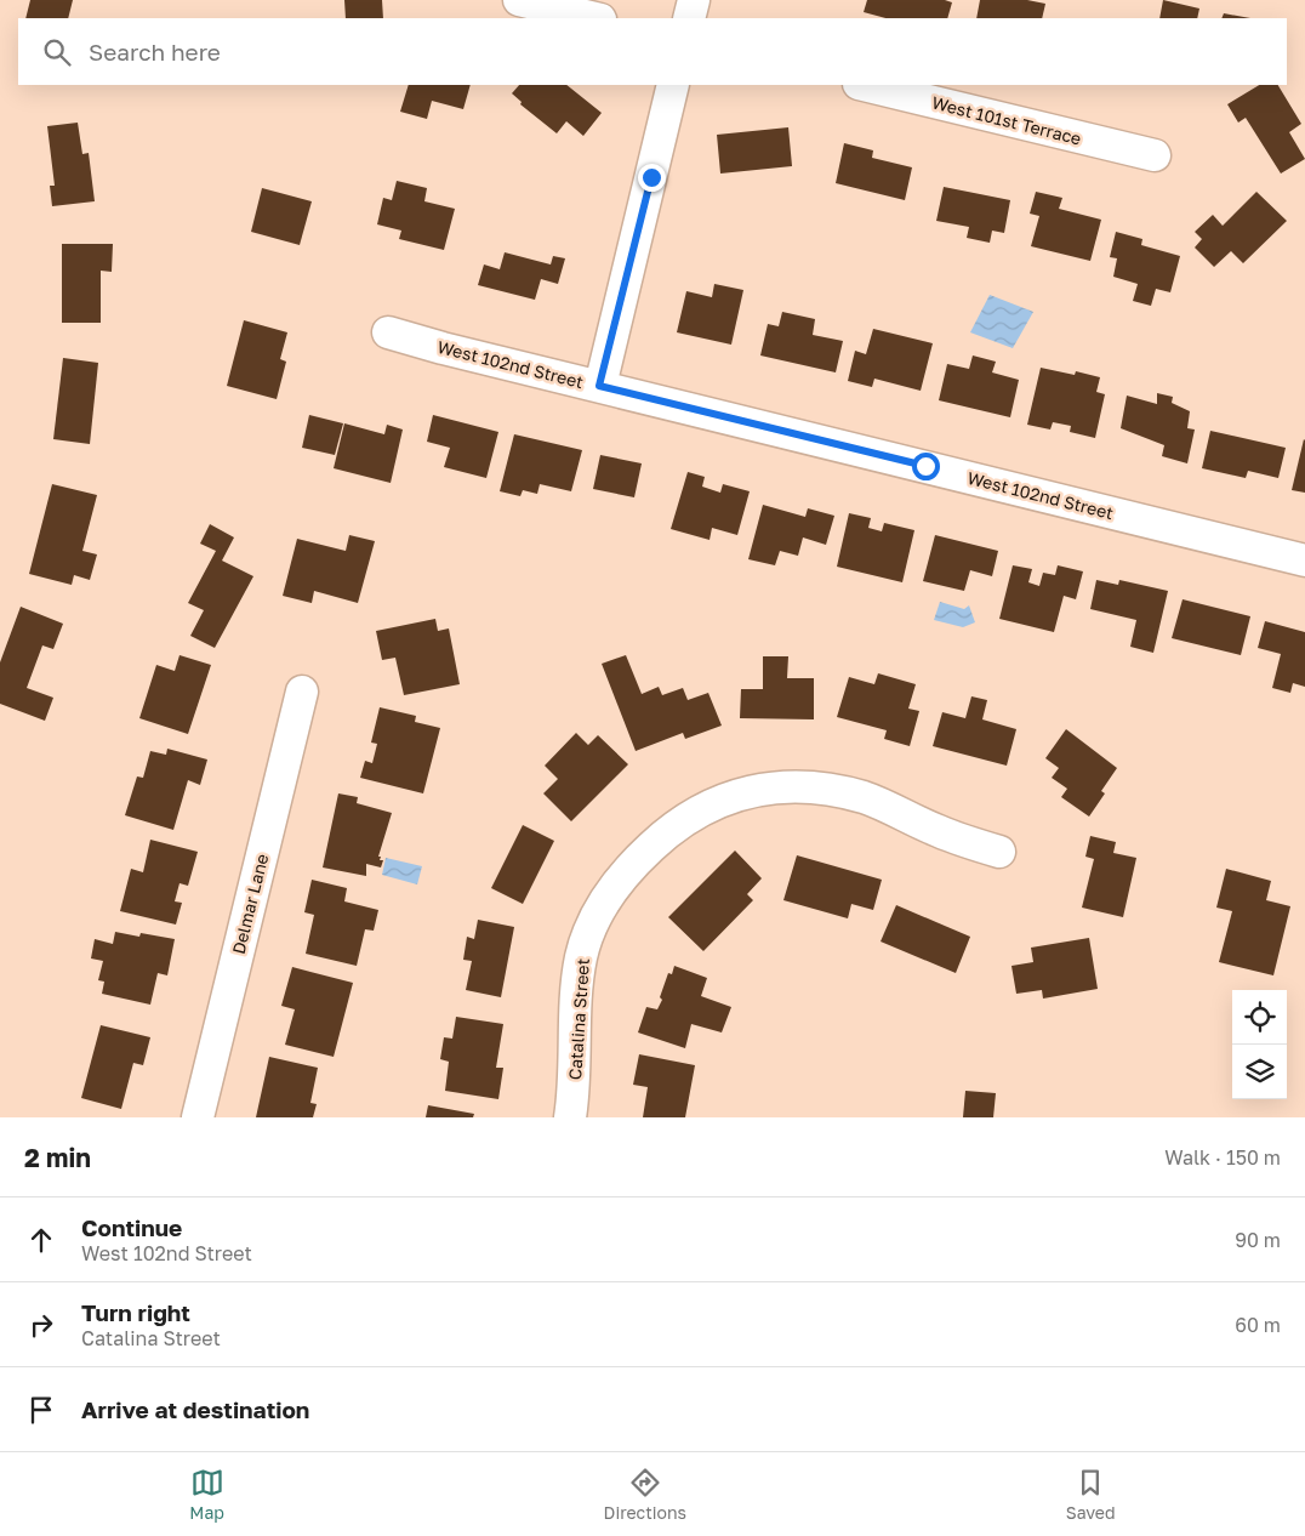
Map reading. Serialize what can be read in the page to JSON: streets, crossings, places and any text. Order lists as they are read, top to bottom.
{
  "streets": {
    "street": [
      "West 101st Terrace",
      "West 102nd Street",
      "Delmar Lane",
      "Catalina Street"
    ]
  },
  "page": {
    "search": "Search here",
    "heading": ["2 min", "Walk · 150 m"],
    "list": [
      ["Continue", "West 102nd Street", "90 m"],
      ["Turn right", "Catalina Street", "60 m"],
      "Arrive at destination"
    ],
    "nav": ["Map", "Directions", "Saved"]
  }
}
